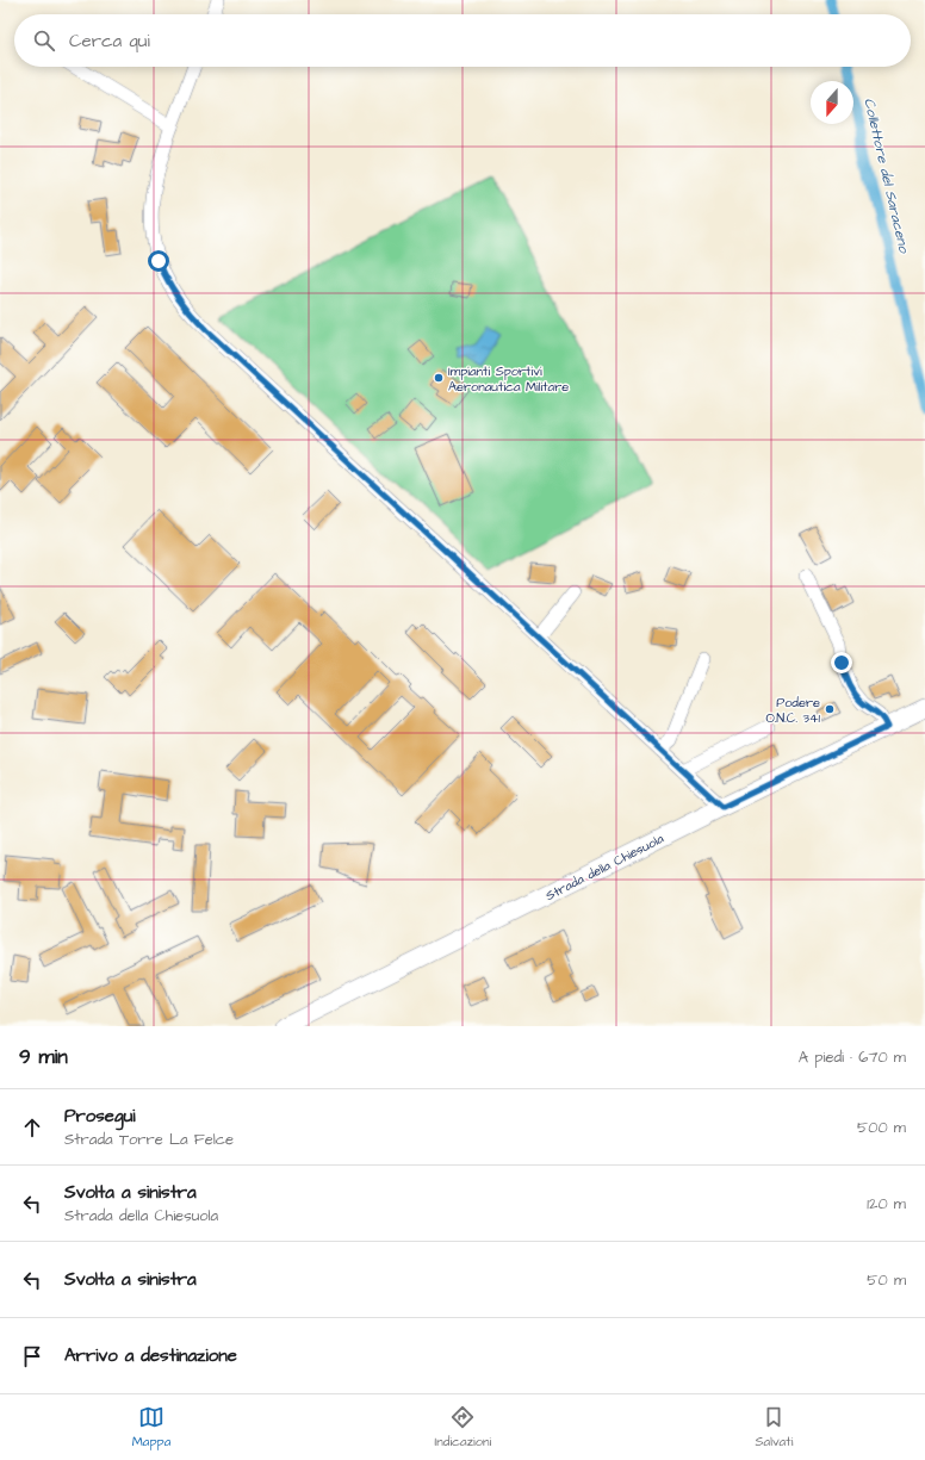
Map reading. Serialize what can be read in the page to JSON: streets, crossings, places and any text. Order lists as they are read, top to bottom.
{
  "streets": {
    "street": ["Strada della Chiesuola"]
  },
  "water": ["Collettore del Saraceno"],
  "places": ["Impianti Sportivi Aeronautica Militare", "Podere O.N.C. 341"],
  "north": "bottom",
  "page": {
    "search": "Cerca qui",
    "heading": ["9 min", "A piedi · 670 m"],
    "list": [
      ["Prosegui", "Strada Torre La Felce", "500 m"],
      ["Svolta a sinistra", "Strada della Chiesuola", "120 m"],
      ["Svolta a sinistra", "50 m"],
      "Arrivo a destinazione"
    ],
    "nav": ["Mappa", "Indicazioni", "Salvati"]
  }
}
